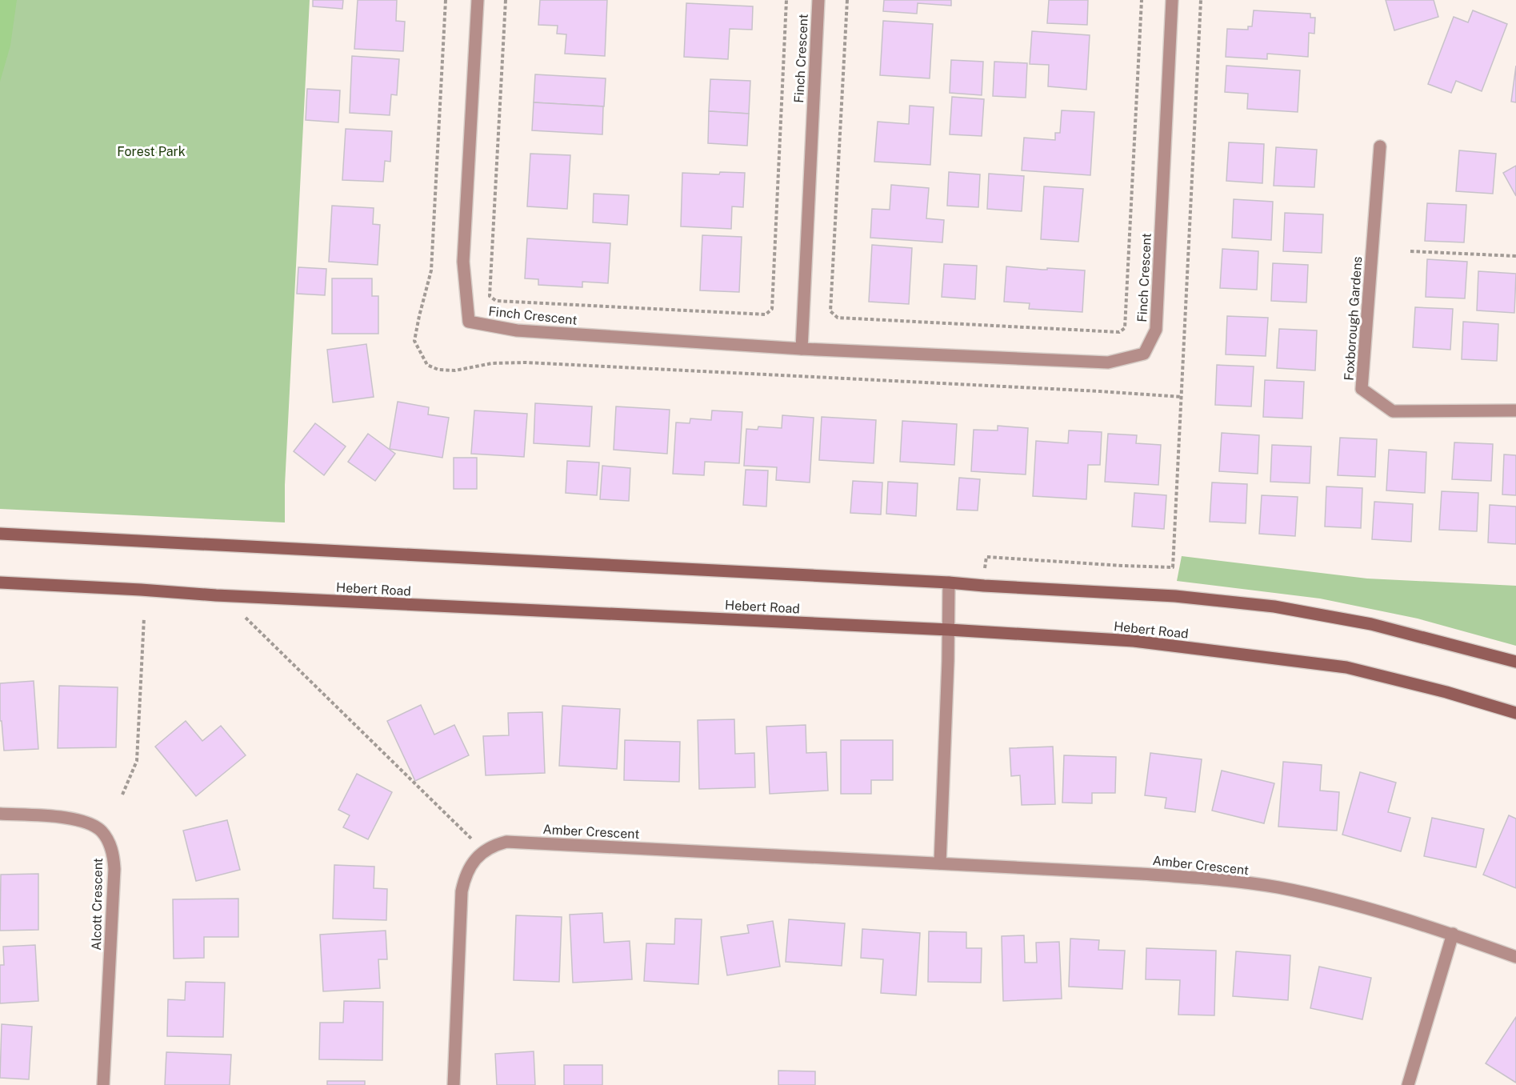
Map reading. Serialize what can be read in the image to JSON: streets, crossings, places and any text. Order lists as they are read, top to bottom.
{
  "streets": {
    "main road": ["Hebert Road"],
    "street": [
      "Finch Crescent",
      "Foxborough Gardens",
      "Amber Crescent",
      "Alcott Crescent"
    ]
  },
  "parks": ["Forest Park"]
}
